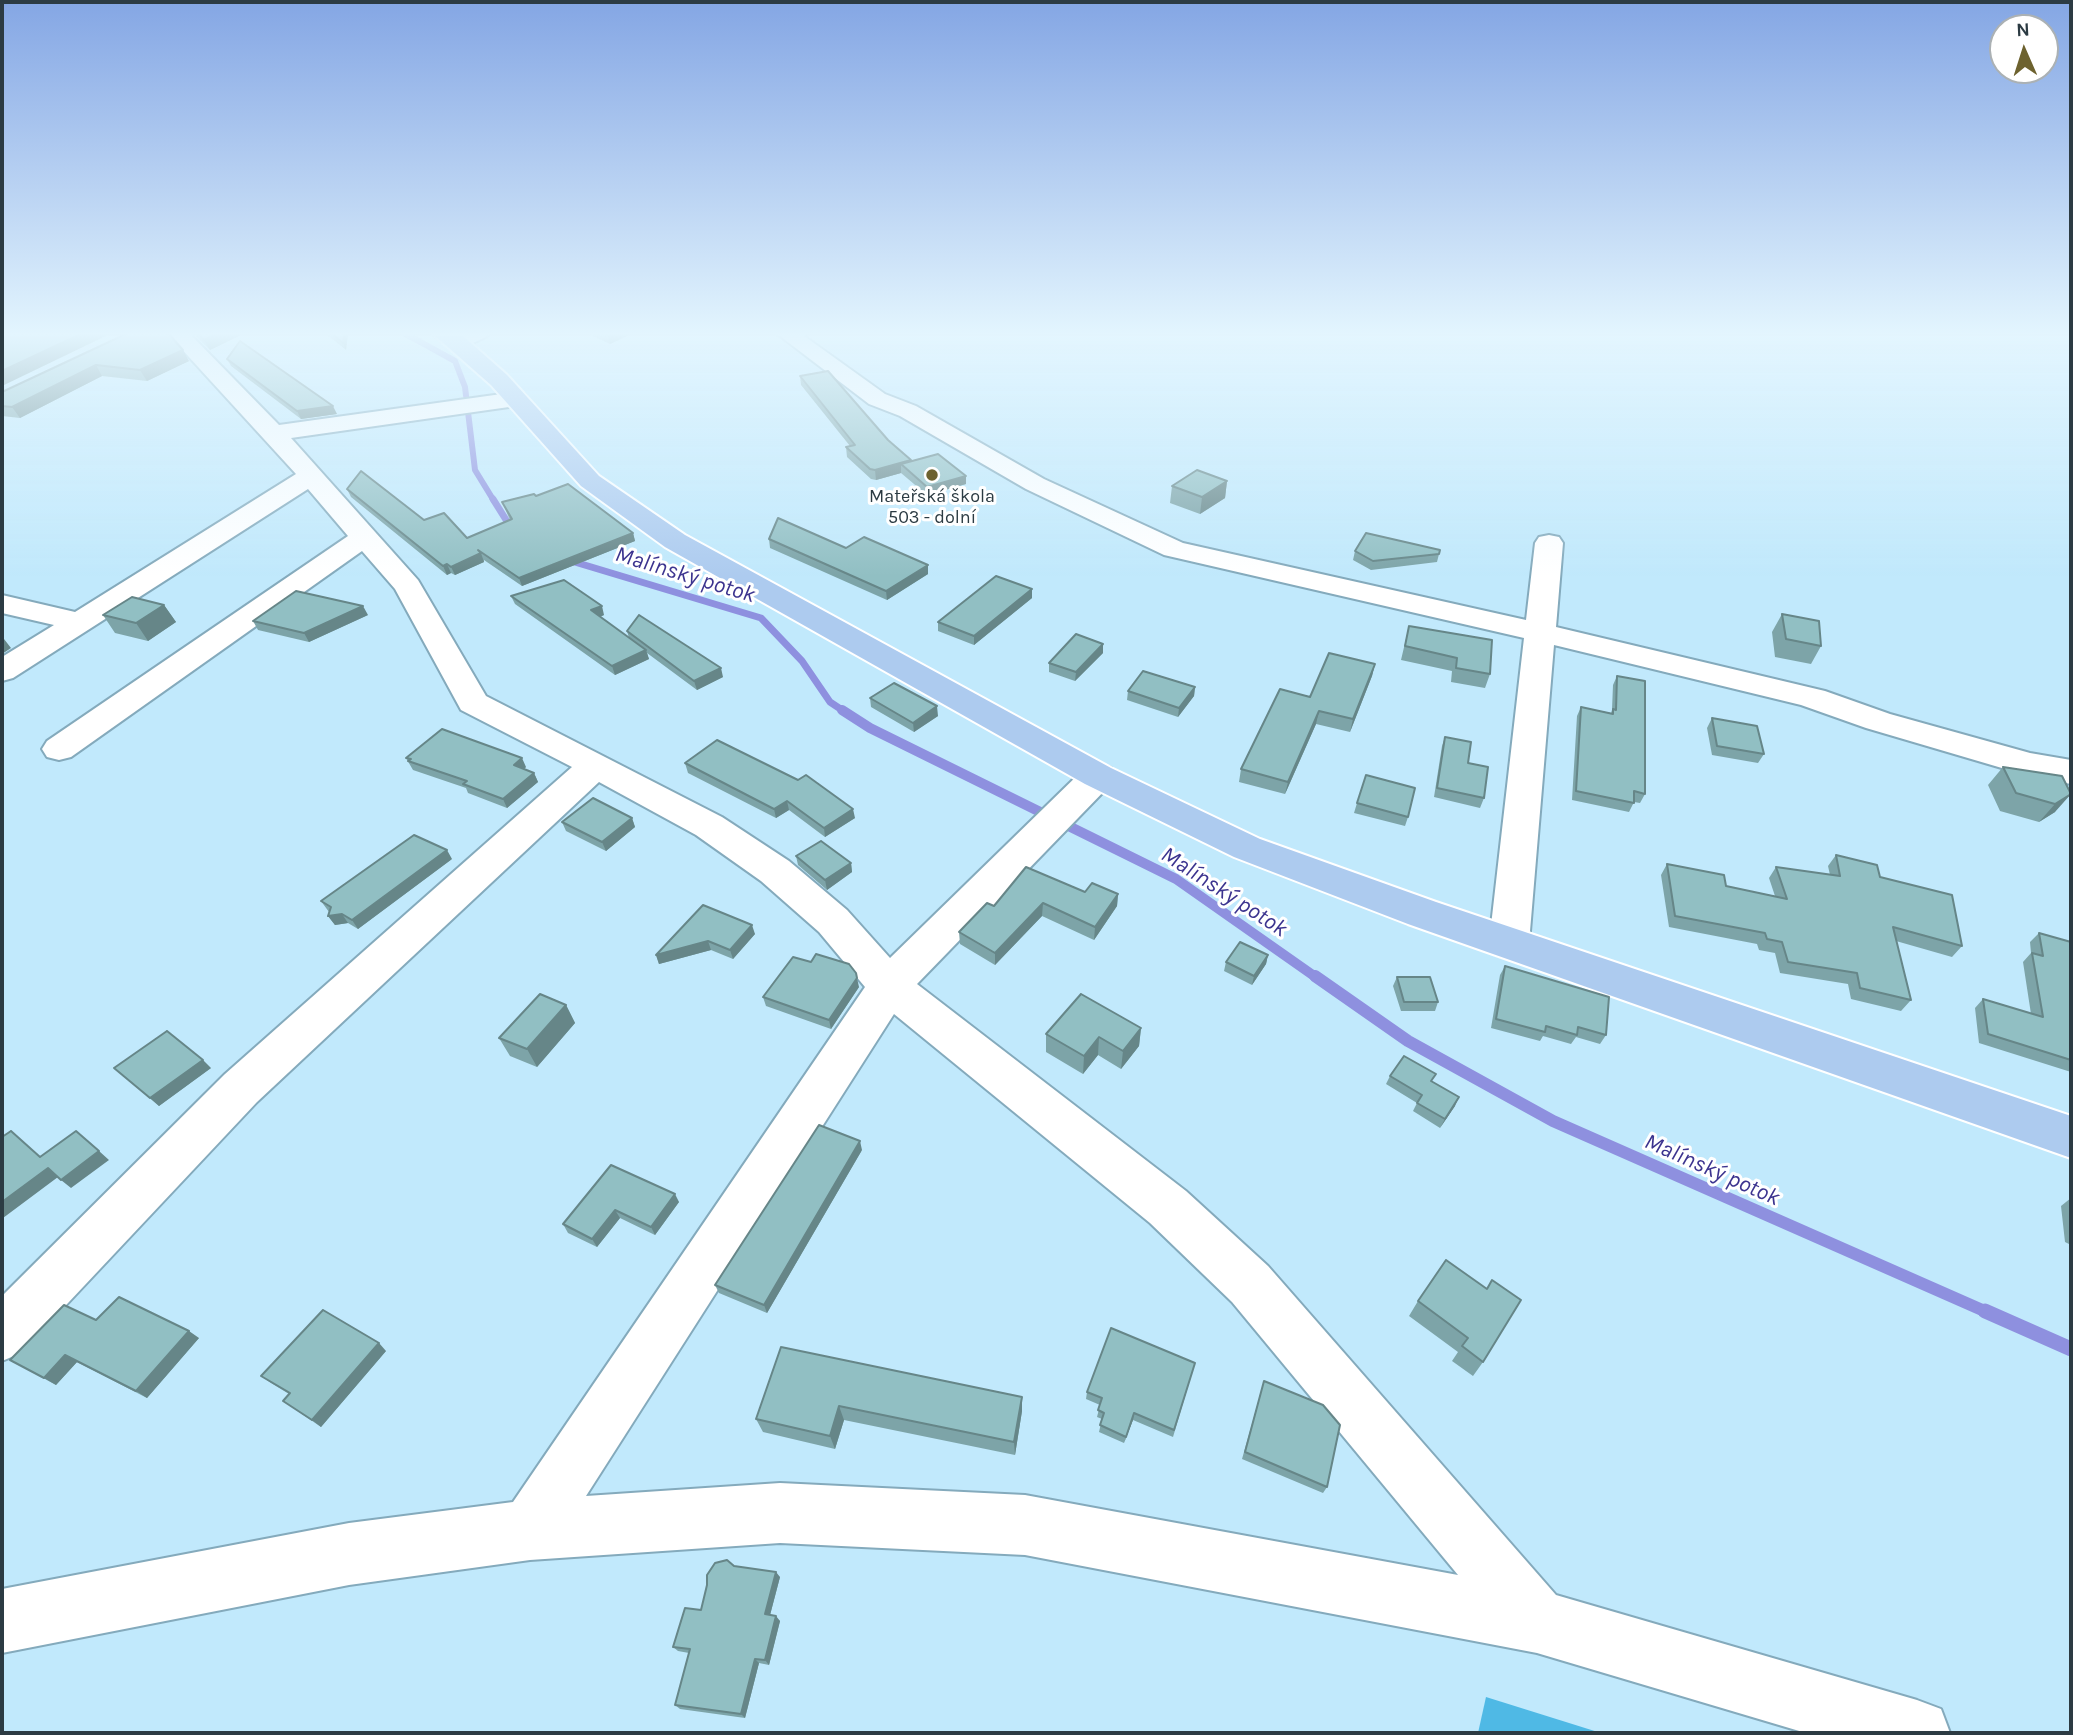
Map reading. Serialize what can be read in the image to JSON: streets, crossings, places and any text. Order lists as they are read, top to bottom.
{
  "water": ["Malínský potok"],
  "places": ["Mateřská škola 503 - dolní"],
  "north": "top"
}
